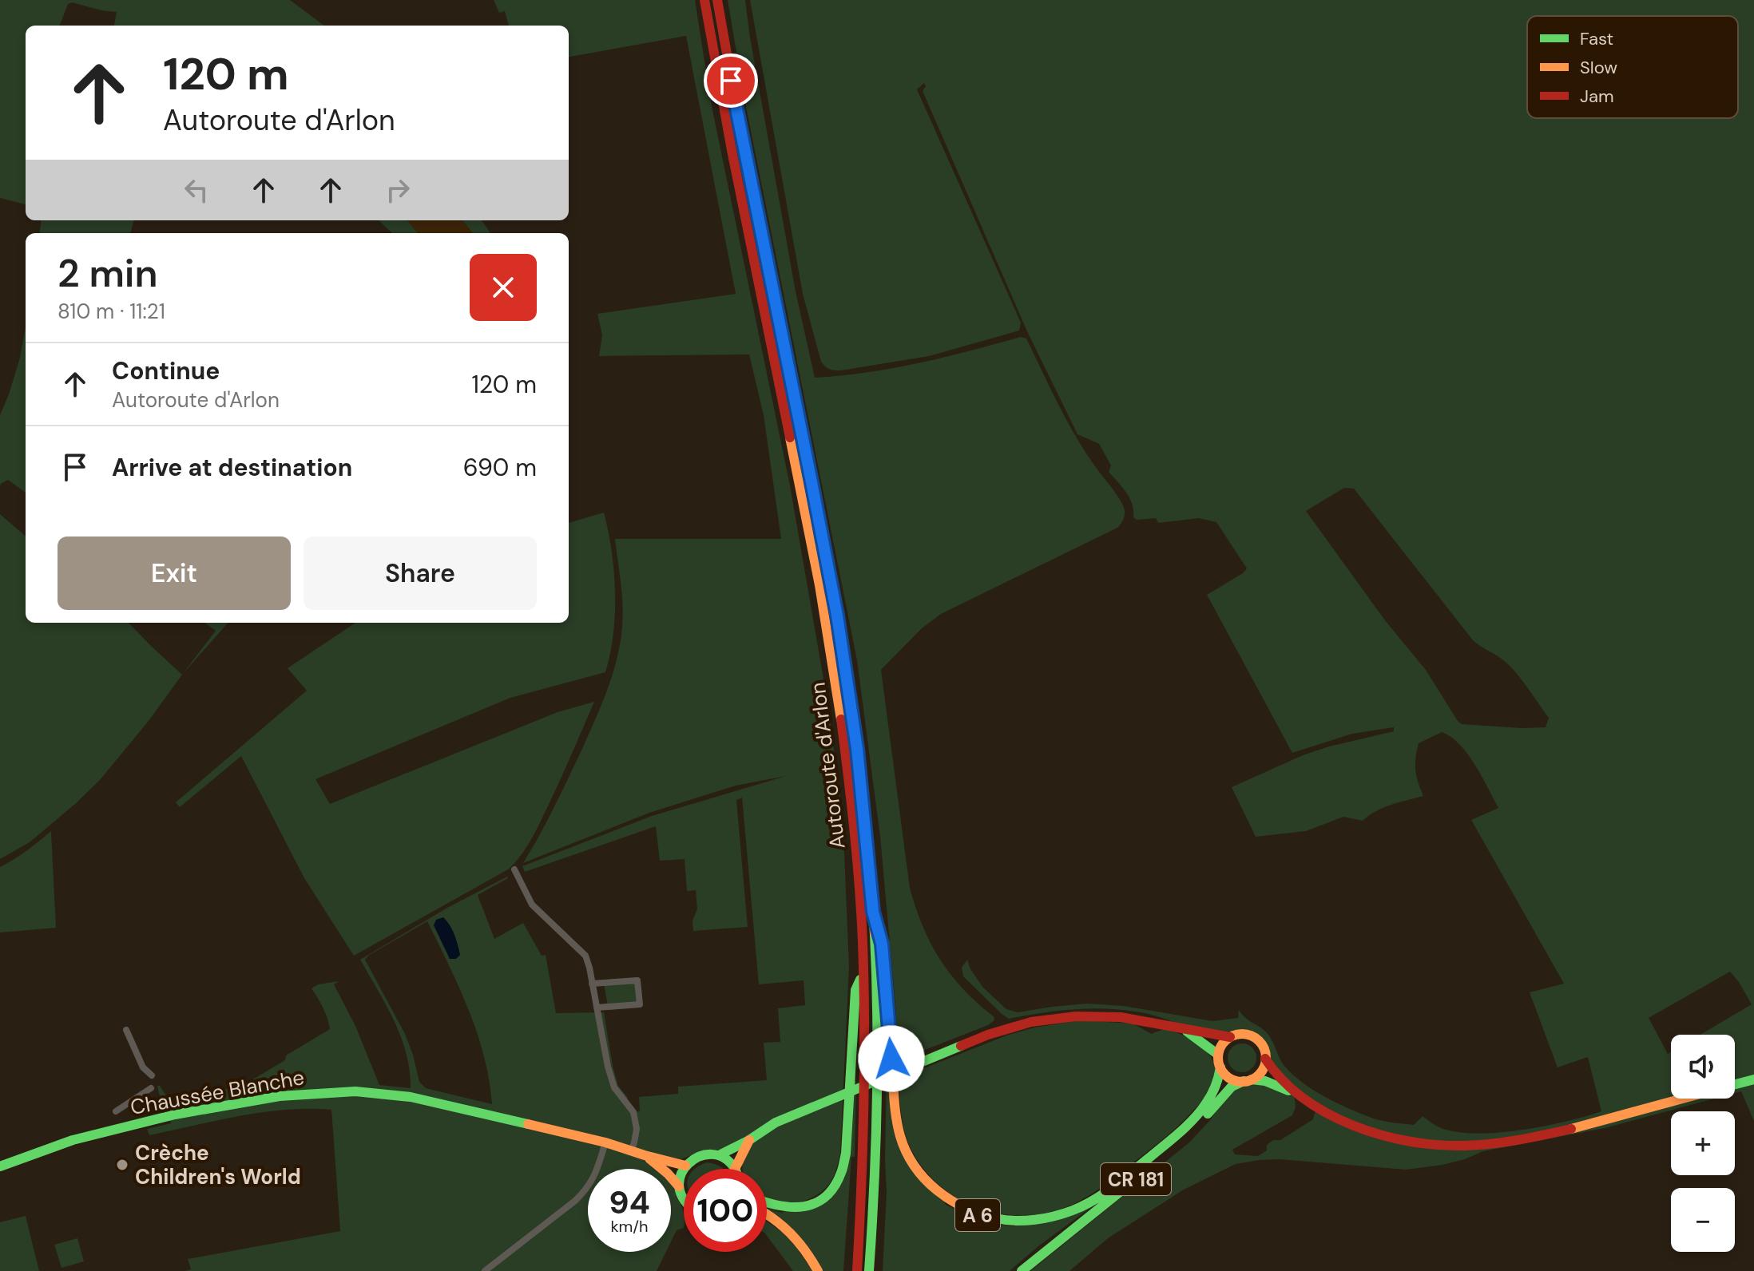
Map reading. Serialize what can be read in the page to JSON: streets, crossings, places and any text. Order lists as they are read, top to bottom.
{
  "streets": {
    "main road": [
      "Autoroute d'Arlon",
      "Chaussée Blanche",
      "CR 181",
      "A 6"
    ]
  },
  "crossings": [
    ["Autoroute d'Arlon", "A 6"],
    ["CR 181", "A 6"]
  ],
  "places": ["Crèche Children's World"],
  "legend": ["Fast", "Slow", "Jam"],
  "page": {
    "turn": ["120 m", "Autoroute d'Arlon"],
    "heading": ["2 min", "810 m · 11:21"],
    "list": [
      {
        "name": "Continue",
        "note": "Autoroute d'Arlon",
        "value": "120 m"
      },
      {
        "name": "Arrive at destination",
        "value": "690 m"
      }
    ],
    "buttons": ["Exit", "Share"],
    "map_buttons": ["+", "−"],
    "speed": "94 km/h",
    "limit": "100"
  }
}
